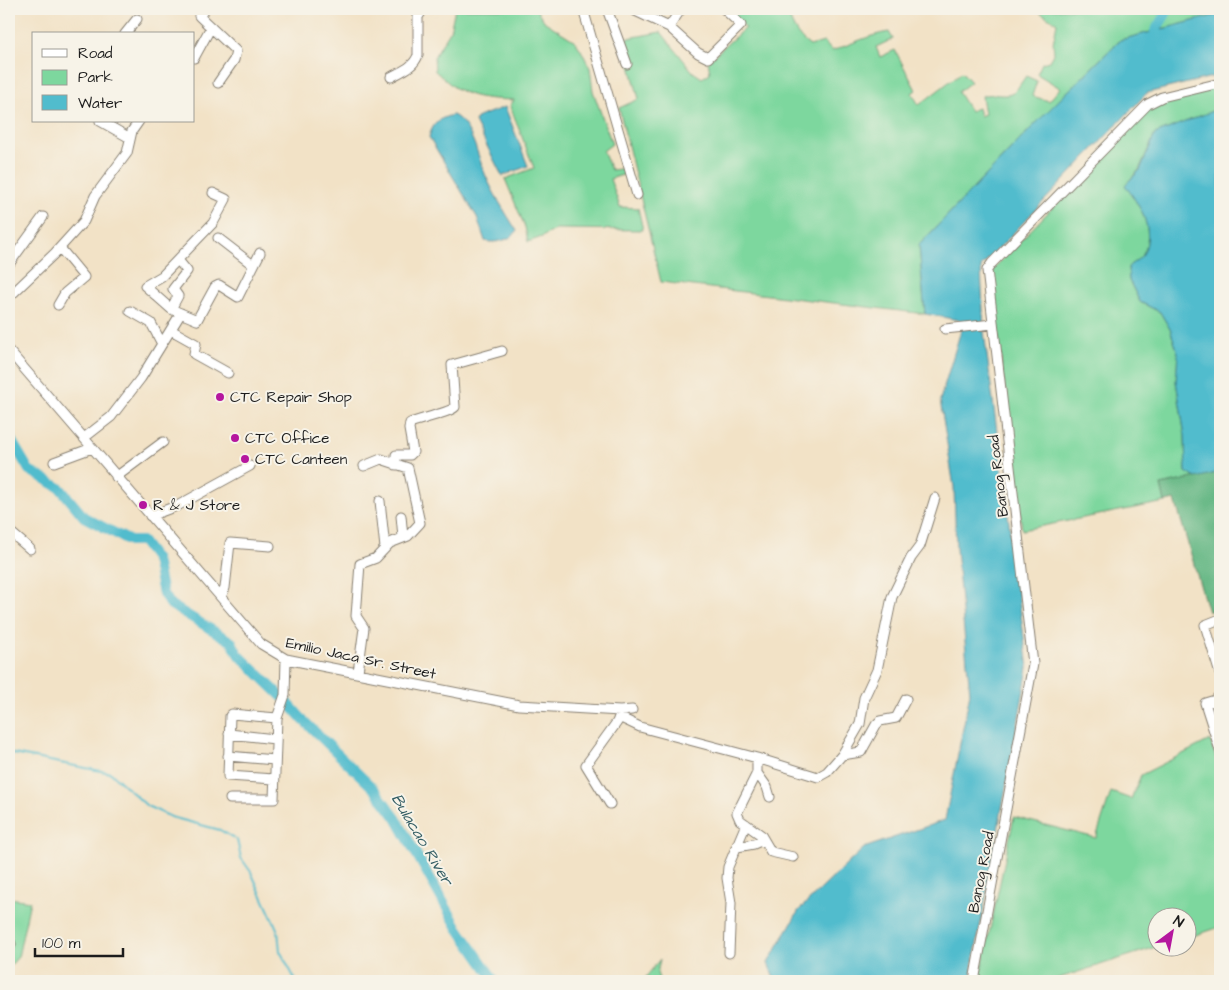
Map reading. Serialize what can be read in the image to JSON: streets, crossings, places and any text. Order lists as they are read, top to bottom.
{
  "streets": {
    "street": ["Banog Road", "Emilio Jaca Sr. Street"]
  },
  "water": ["Bulacao River"],
  "places": [
    "CTC Repair Shop",
    "CTC Office",
    "CTC Canteen",
    "R & J Store"
  ],
  "legend": ["Road", "Park", "Water"],
  "scale_bar": "100 m",
  "north": "top right"
}
